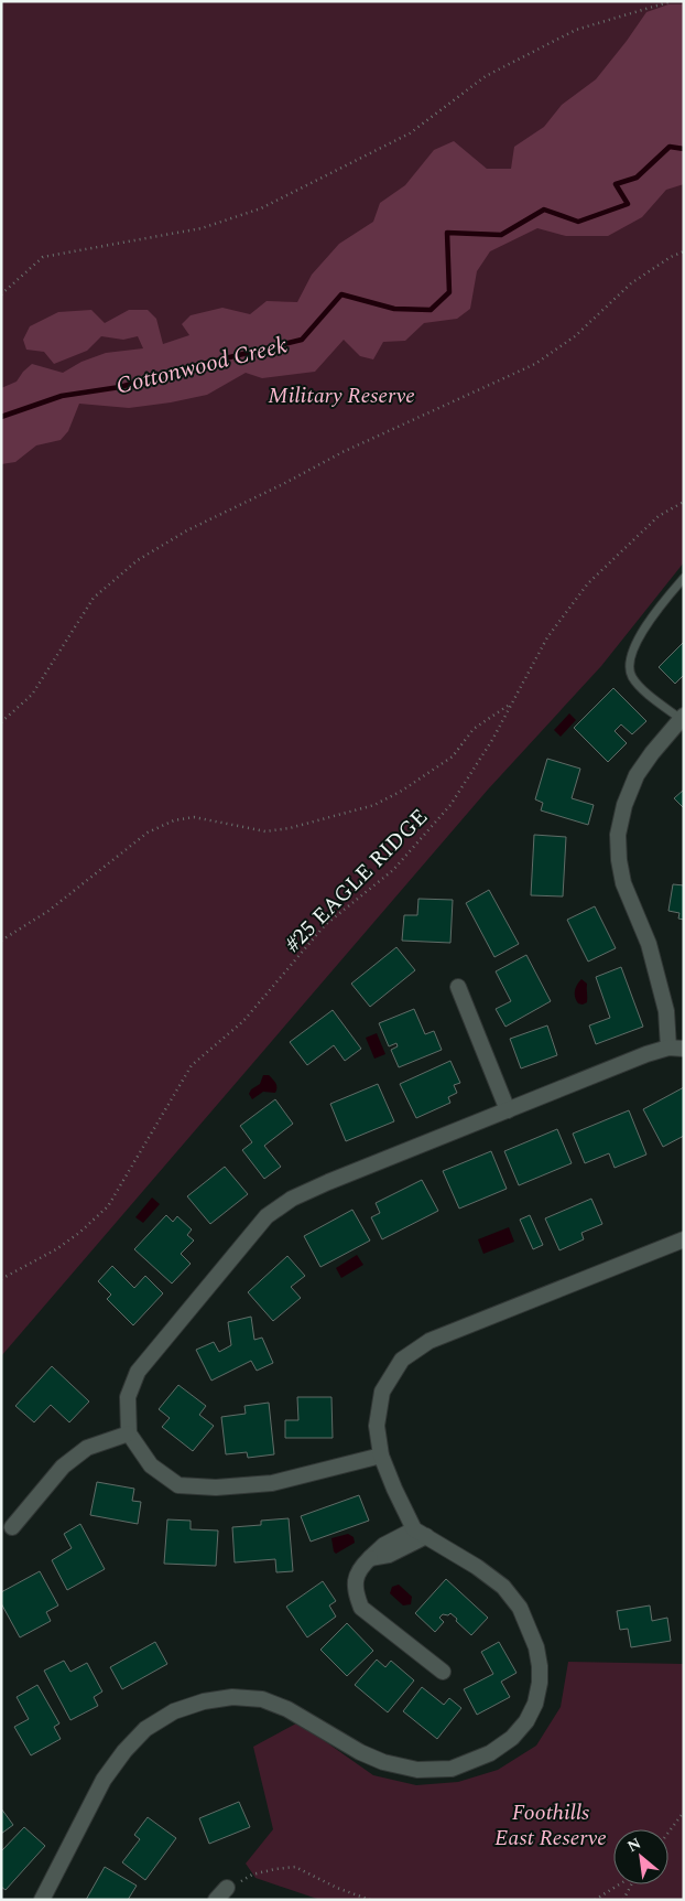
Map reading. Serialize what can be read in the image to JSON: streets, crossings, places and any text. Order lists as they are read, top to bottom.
{
  "streets": {
    "path": ["#25 EAGLE RIDGE"]
  },
  "water": ["Cottonwood Creek"],
  "parks": ["Military Reserve", "Foothills East Reserve"],
  "north": "top left"
}
